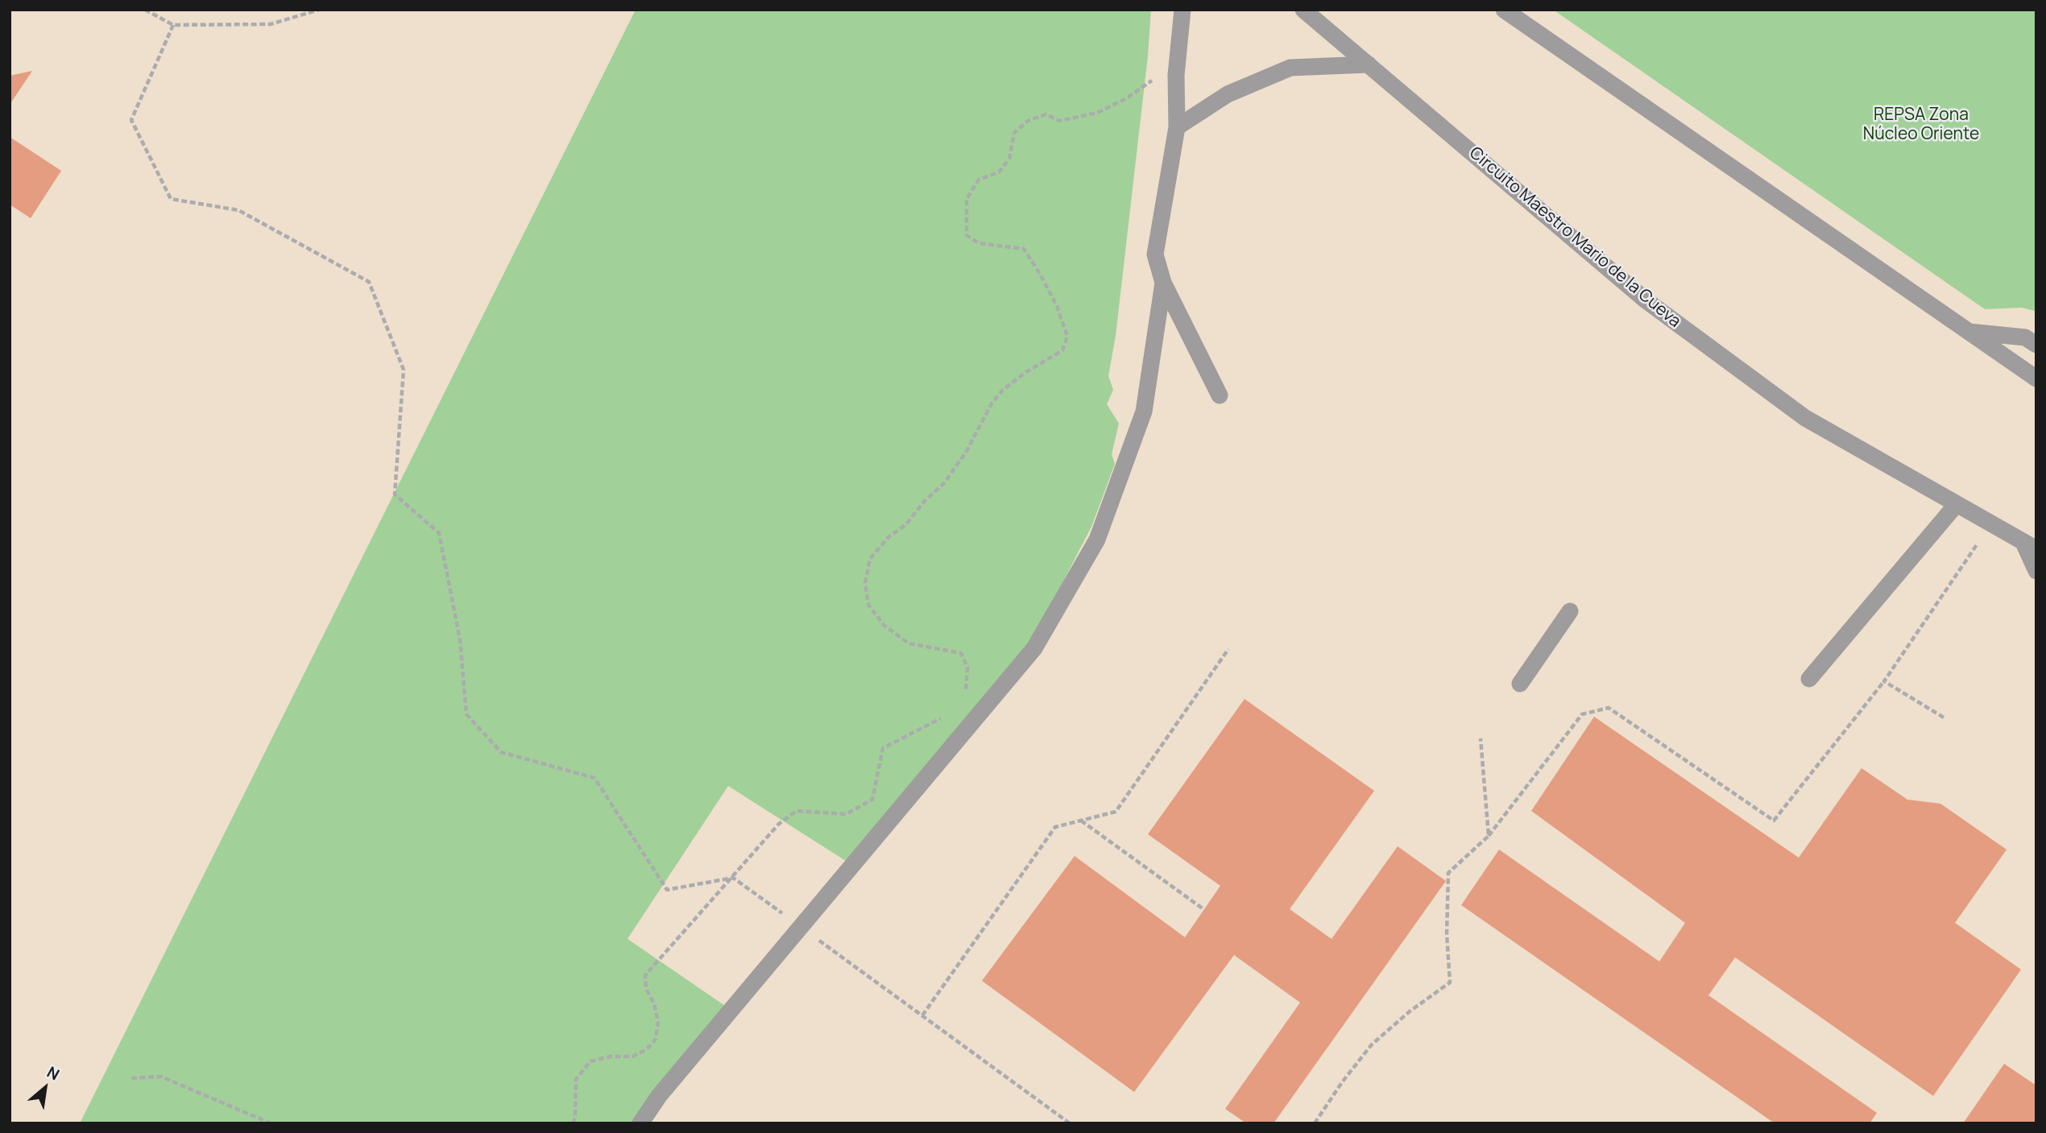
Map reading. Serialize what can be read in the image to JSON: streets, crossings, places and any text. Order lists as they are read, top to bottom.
{
  "streets": {
    "street": ["Circuito Maestro Mario de la Cueva"]
  },
  "parks": ["REPSA Zona Núcleo Oriente"],
  "north": "top right"
}
